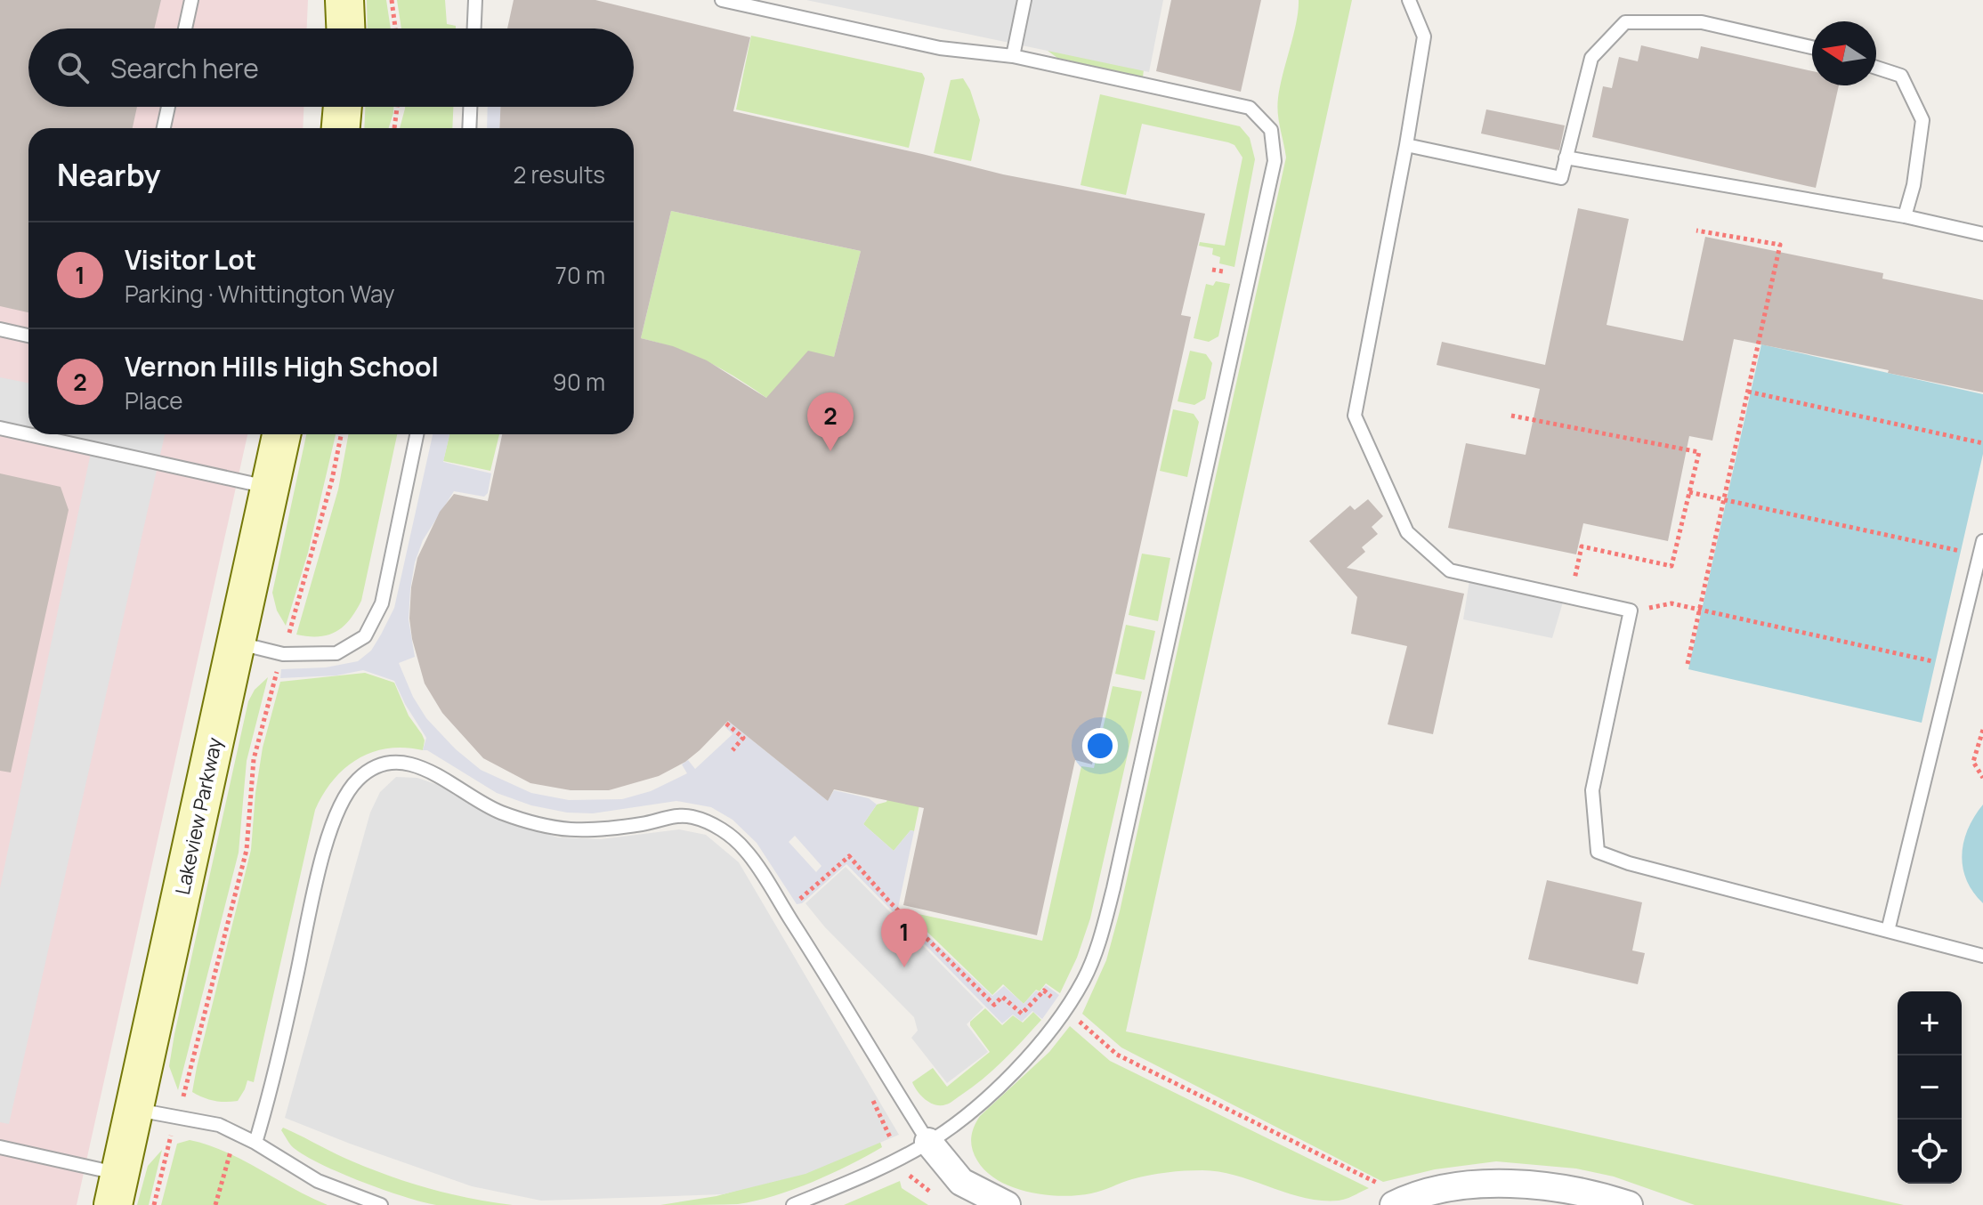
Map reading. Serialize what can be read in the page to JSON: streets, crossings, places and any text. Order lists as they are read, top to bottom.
{
  "streets": {
    "street": ["Lakeview Parkway"]
  },
  "north": "left",
  "page": {
    "search": "Search here",
    "heading": ["Nearby", "2 results"],
    "list": [
      {
        "mark": "1",
        "name": "Visitor Lot",
        "note": "Parking · Whittington Way",
        "value": "70 m"
      },
      {
        "mark": "2",
        "name": "Vernon Hills High School",
        "note": "Place",
        "value": "90 m"
      }
    ],
    "pins": ["2", "1"],
    "map_buttons": ["+", "−"]
  }
}
